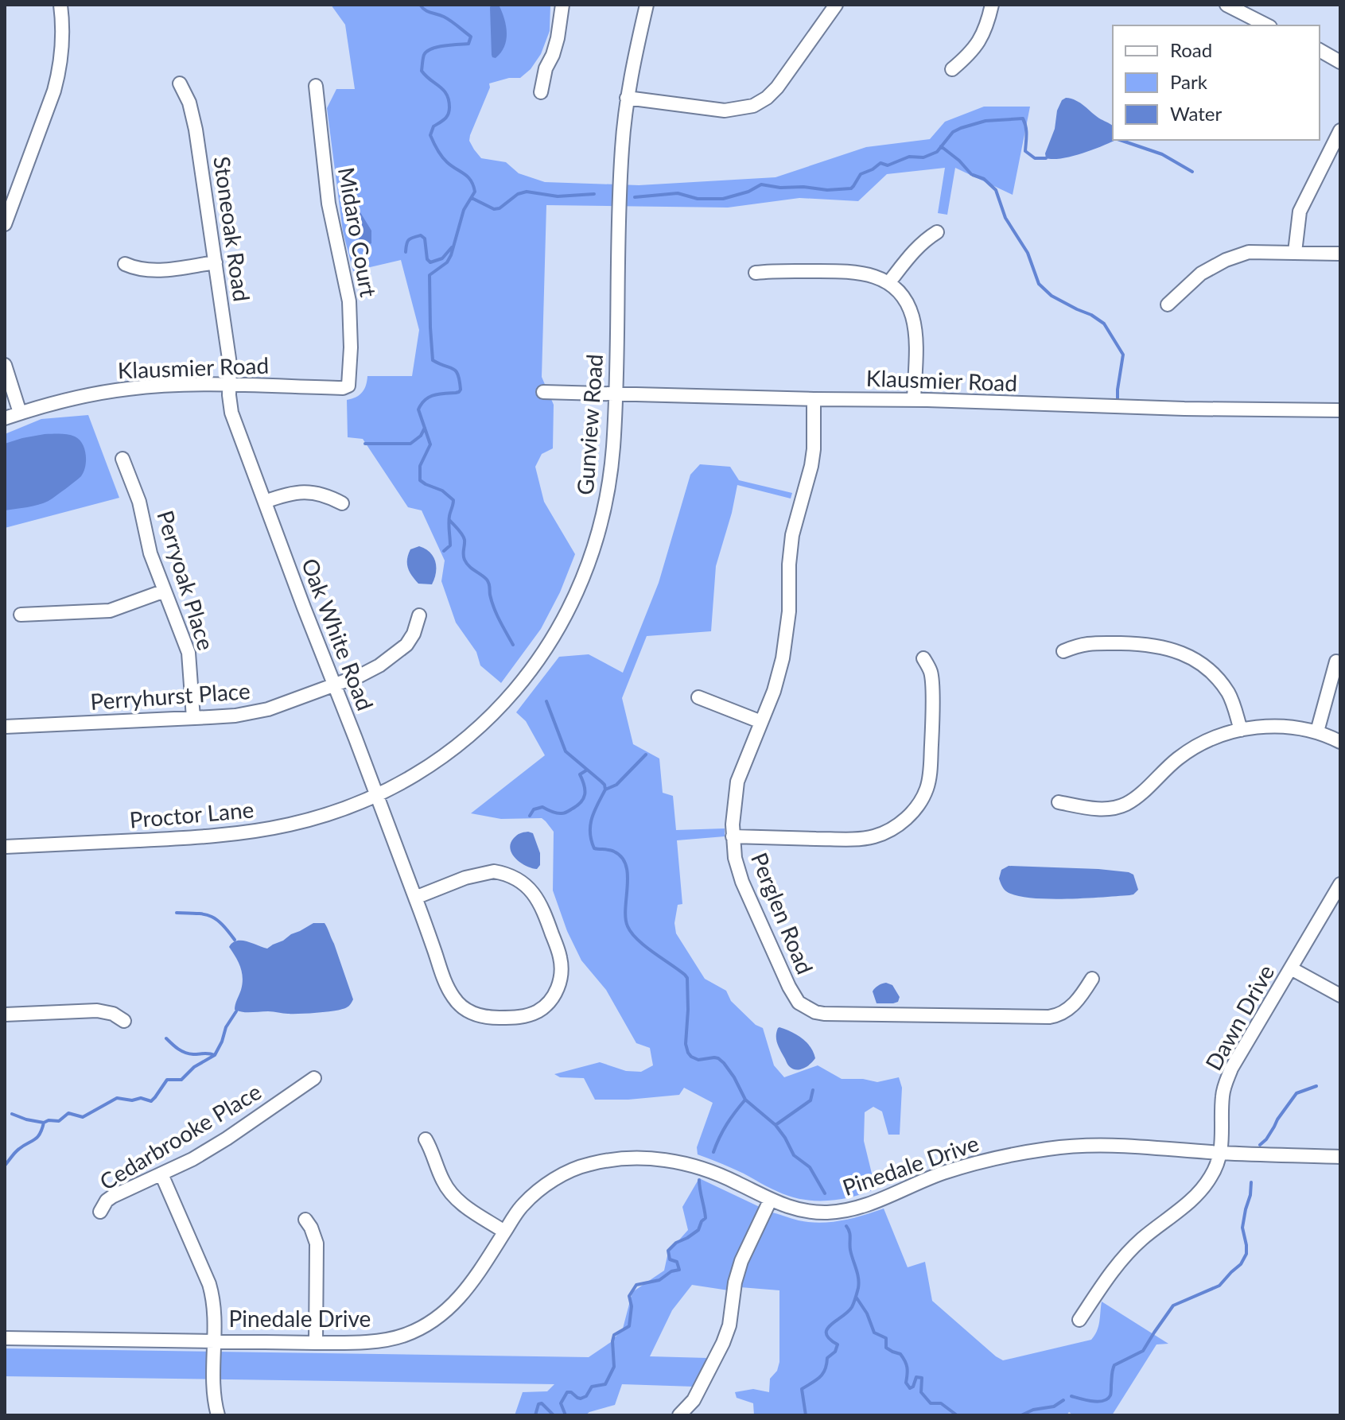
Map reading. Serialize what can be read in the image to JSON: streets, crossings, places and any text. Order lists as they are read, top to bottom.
{
  "streets": {
    "street": [
      "Stoneoak Road",
      "Midaro Court",
      "Klausmier Road",
      "Gunview Road",
      "Perryoak Place",
      "Oak White Road",
      "Perryhurst Place",
      "Proctor Lane",
      "Perglen Road",
      "Dawn Drive",
      "Cedarbrooke Place",
      "Pinedale Drive"
    ]
  },
  "crossings": [
    ["Stoneoak Road", "Klausmier Road"],
    ["Stoneoak Road", "Oak White Road"],
    ["Midaro Court", "Klausmier Road"],
    ["Klausmier Road", "Gunview Road"],
    ["Klausmier Road", "Oak White Road"],
    ["Klausmier Road", "Perglen Road"],
    ["Gunview Road", "Oak White Road"],
    ["Gunview Road", "Proctor Lane"],
    ["Perryoak Place", "Perryhurst Place"],
    ["Oak White Road", "Perryhurst Place"],
    ["Oak White Road", "Proctor Lane"],
    ["Dawn Drive", "Pinedale Drive"]
  ],
  "legend": ["Road", "Park", "Water"]
}
